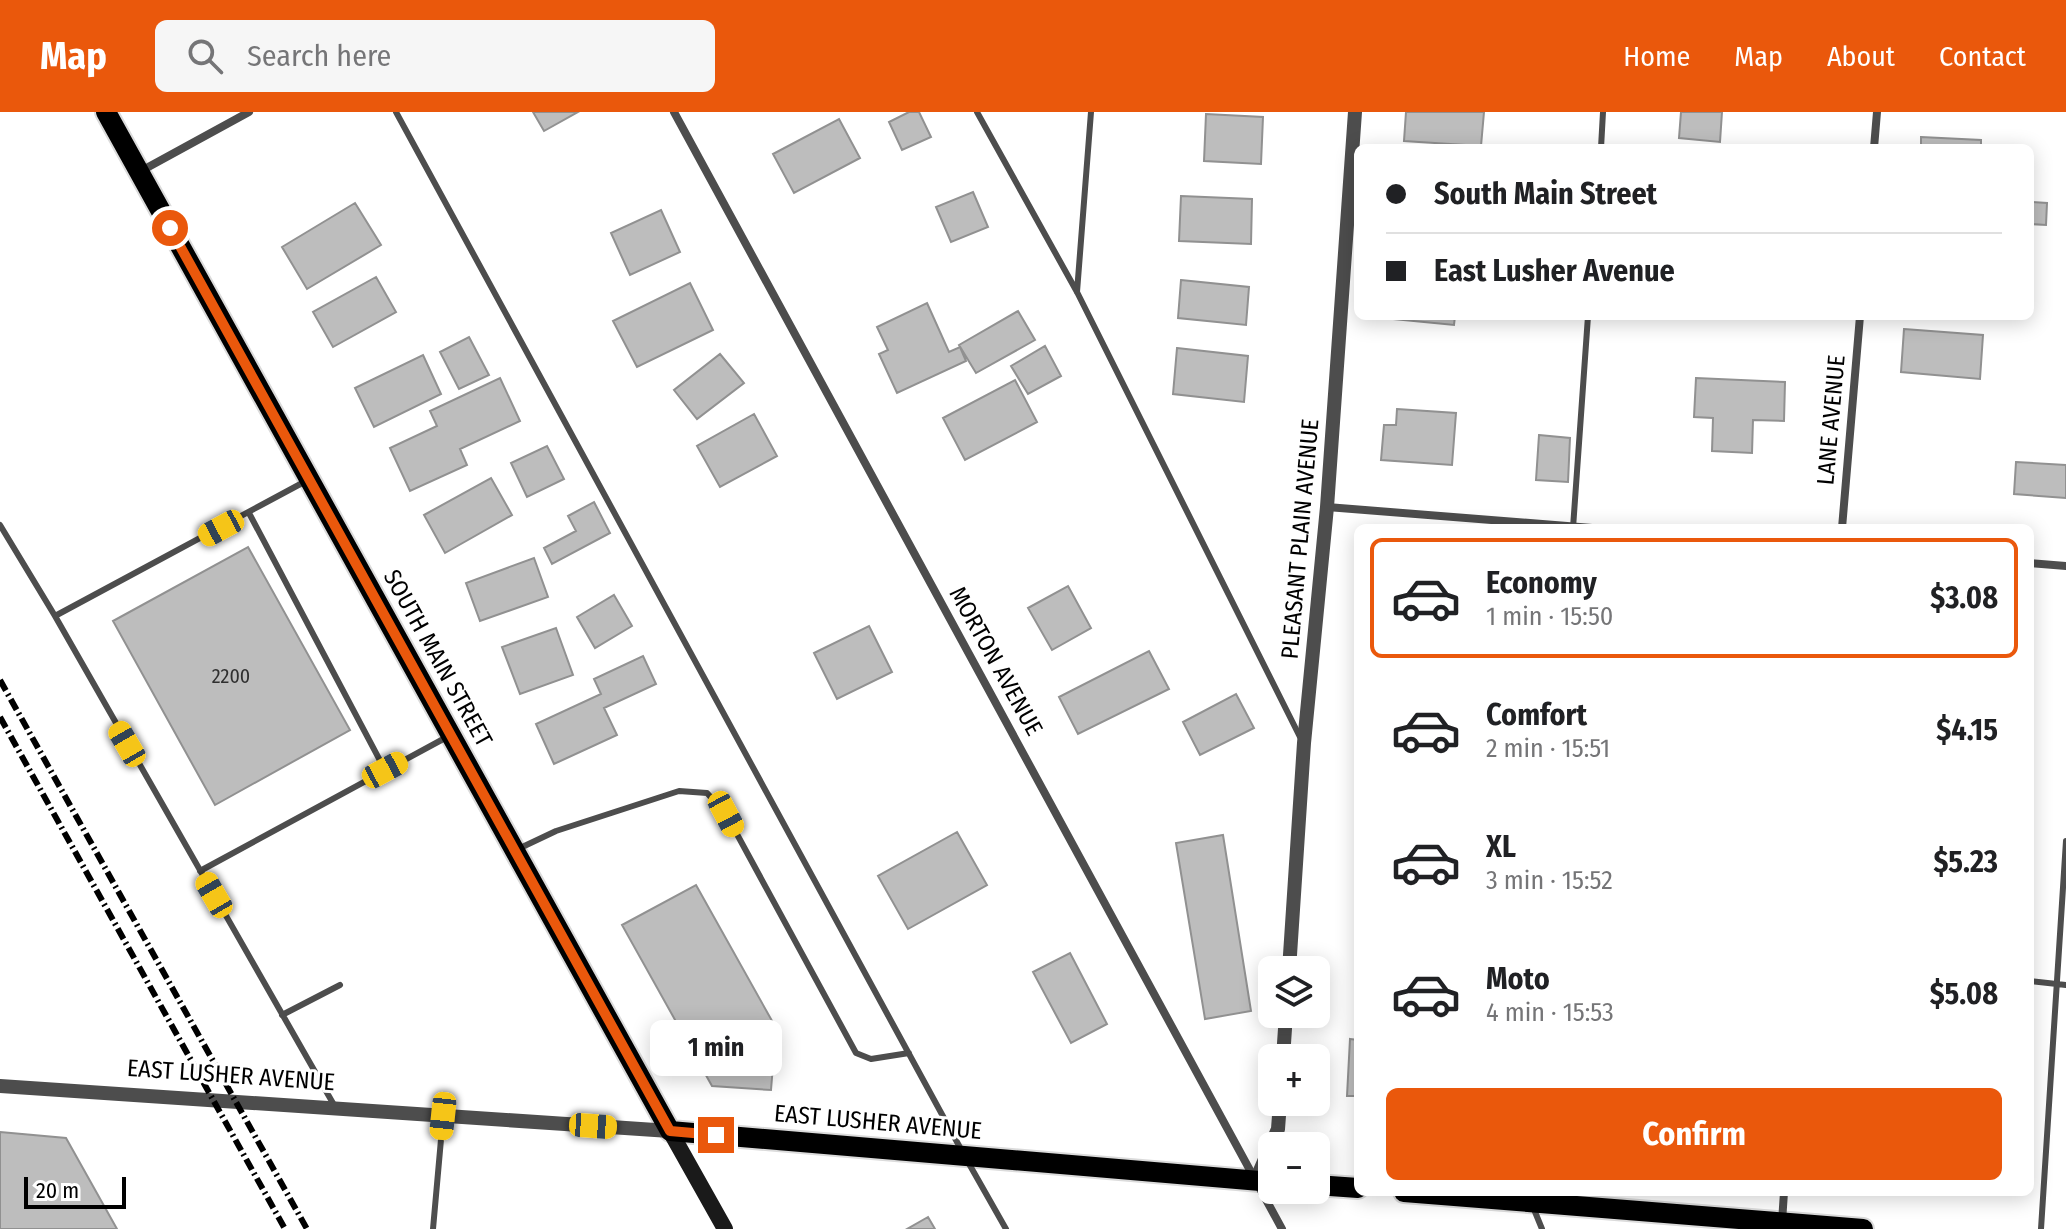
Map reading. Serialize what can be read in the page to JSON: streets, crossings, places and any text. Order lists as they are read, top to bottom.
{
  "streets": {
    "main road": ["SOUTH MAIN STREET", "EAST LUSHER AVENUE"],
    "street": ["LANE AVENUE", "PLEASANT PLAIN AVENUE", "MORTON AVENUE"]
  },
  "crossings": [
    ["SOUTH MAIN STREET", "EAST LUSHER AVENUE"]
  ],
  "house_numbers": ["2200"],
  "scale_bar": "20 m",
  "page": {
    "header": "Map",
    "search": "Search here",
    "nav": [
      "Home",
      "Map",
      "About",
      "Contact"
    ],
    "banner": ["South Main Street", "East Lusher Avenue"],
    "list": [
      {
        "name": "Economy",
        "note": "1 min · 15:50",
        "value": "$3.08"
      },
      {
        "name": "Comfort",
        "note": "2 min · 15:51",
        "value": "$4.15"
      },
      {
        "name": "XL",
        "note": "3 min · 15:52",
        "value": "$5.23"
      },
      {
        "name": "Moto",
        "note": "4 min · 15:53",
        "value": "$5.08"
      }
    ],
    "map_buttons": ["+", "−"],
    "bubble": "1 min",
    "buttons": "Confirm",
    "scale": "20 m"
  }
}
